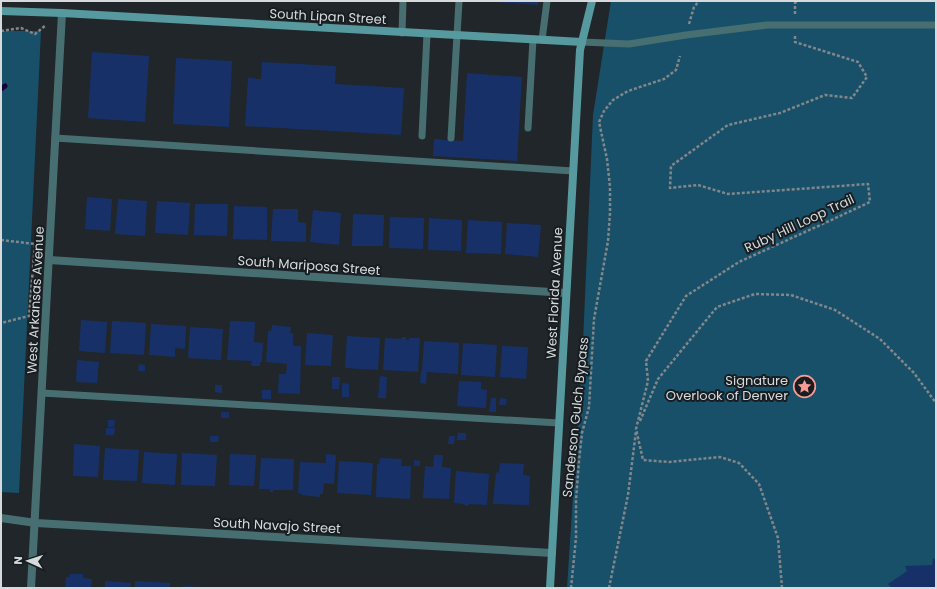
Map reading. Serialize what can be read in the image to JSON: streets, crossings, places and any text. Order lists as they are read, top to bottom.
{
  "streets": {
    "street": [
      "South Lipan Street",
      "South Mariposa Street",
      "West Florida Avenue",
      "West Arkansas Avenue",
      "South Navajo Street"
    ],
    "path": ["Ruby Hill Loop Trail", "Sanderson Gulch Bypass"]
  },
  "crossings": [
    ["South Lipan Street", "West Florida Avenue"],
    ["South Lipan Street", "West Arkansas Avenue"],
    ["South Mariposa Street", "West Florida Avenue"],
    ["South Mariposa Street", "West Arkansas Avenue"],
    ["West Florida Avenue", "South Navajo Street"],
    ["West Arkansas Avenue", "South Navajo Street"]
  ],
  "places": {
    "place": ["Signature Overlook of Denver"]
  },
  "north": "left"
}
